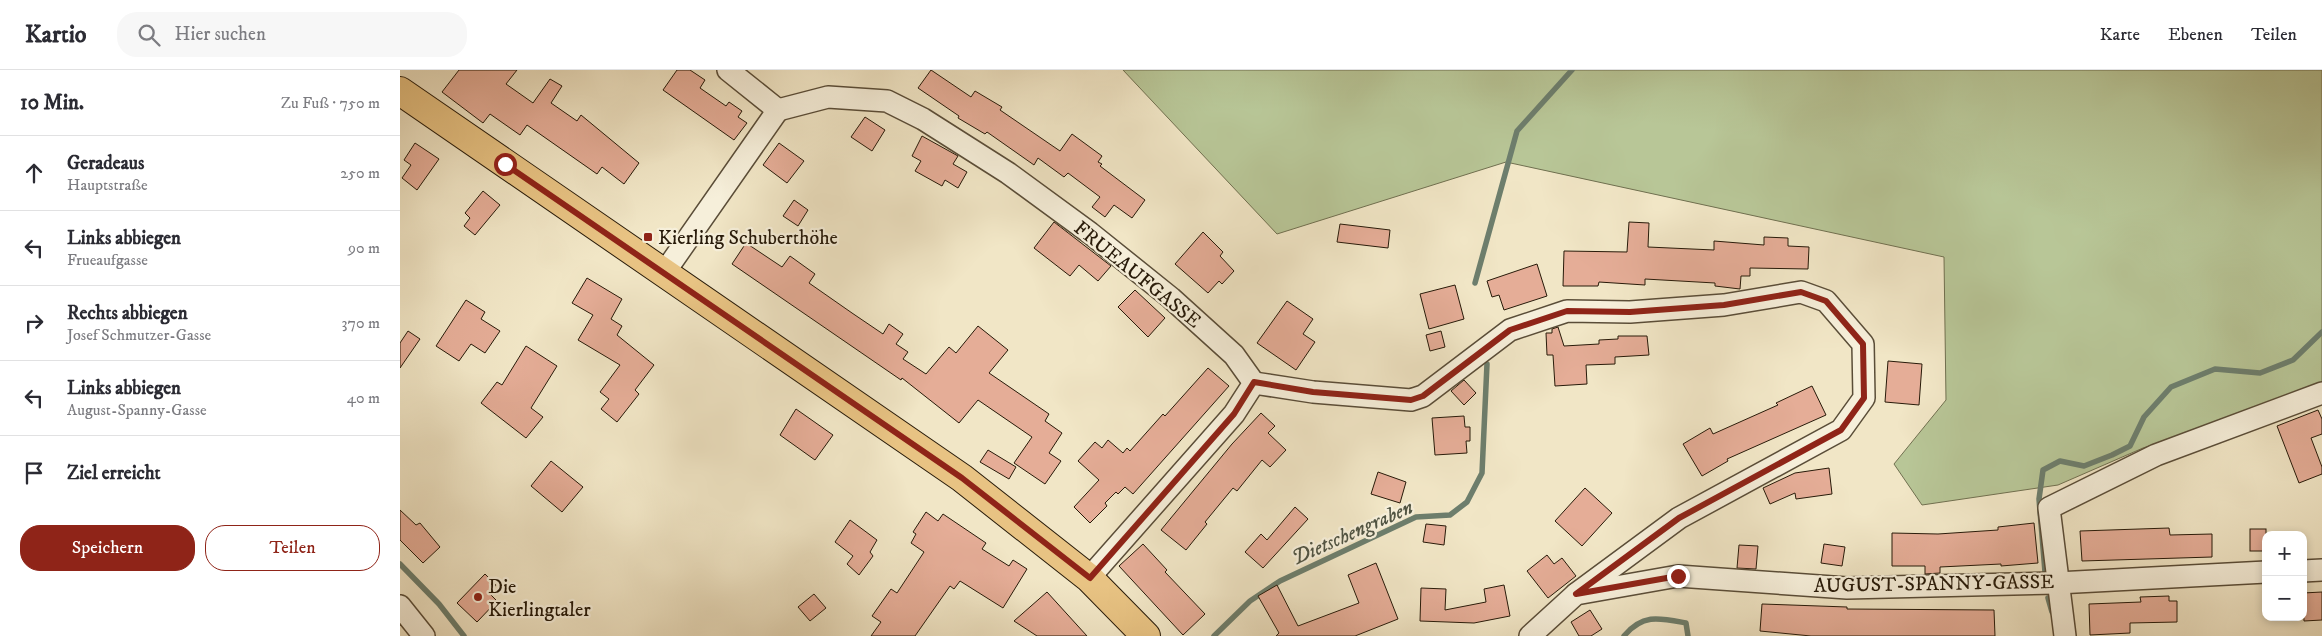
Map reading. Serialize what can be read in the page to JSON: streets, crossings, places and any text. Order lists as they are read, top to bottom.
{
  "streets": {
    "street": ["FRUEAUFGASSE", "AUGUST-SPANNY-GASSE"]
  },
  "water": ["Dietschengraben"],
  "places": {
    "transit": ["Kierling Schuberthöhe"],
    "other": ["Die Kierlingtaler"]
  },
  "page": {
    "header": "Kartio",
    "search": "Hier suchen",
    "nav": ["Karte", "Ebenen", "Teilen"],
    "heading": ["10 Min.", "Zu Fuß · 750 m"],
    "list": [
      ["Geradeaus", "Hauptstraße", "250 m"],
      ["Links abbiegen", "Frueaufgasse", "90 m"],
      ["Rechts abbiegen", "Josef Schmutzer-Gasse", "370 m"],
      ["Links abbiegen", "August-Spanny-Gasse", "40 m"],
      "Ziel erreicht"
    ],
    "buttons": ["Speichern", "Teilen"],
    "map_buttons": ["+", "−"]
  }
}
